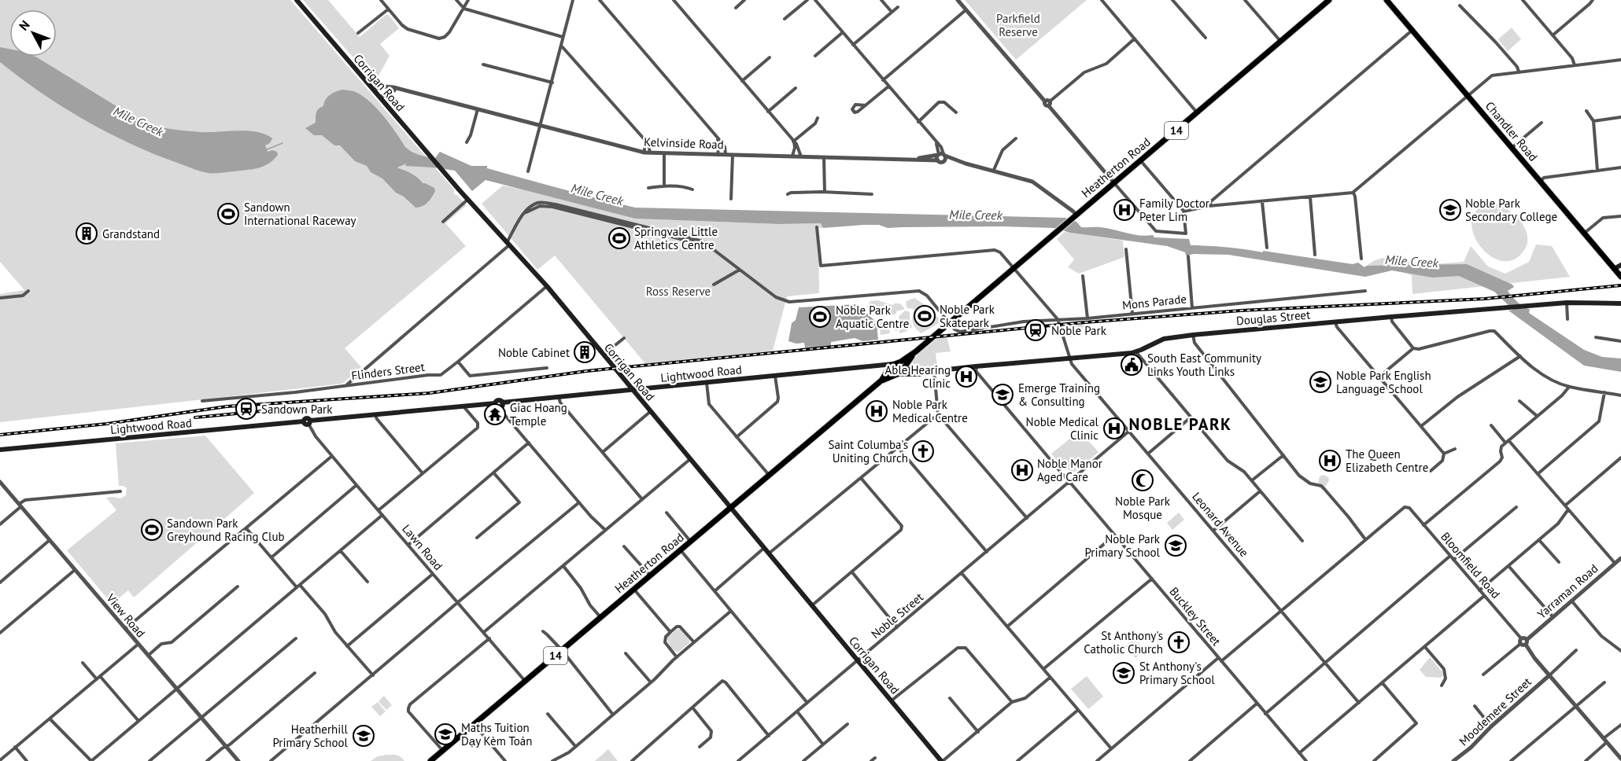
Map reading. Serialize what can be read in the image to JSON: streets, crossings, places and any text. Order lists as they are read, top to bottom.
{
  "streets": {
    "main road": [
      "Corrigan Road",
      "14",
      "Chandler Road",
      "Heatherton Road",
      "Douglas Street",
      "Lightwood Road"
    ],
    "street": [
      "Kelvinside Road",
      "Mons Parade",
      "Flinders Street",
      "Leonard Avenue",
      "Lawn Road",
      "Bloomfield Road",
      "Yarraman Road",
      "View Road",
      "Noble Street",
      "Buckley Street",
      "Moodemere Street"
    ]
  },
  "crossings": [
    ["Corrigan Road", "Kelvinside Road"],
    ["Corrigan Road", "Heatherton Road"],
    ["Corrigan Road", "Flinders Street"],
    ["Corrigan Road", "Lightwood Road"],
    ["Corrigan Road", "Noble Street"],
    ["14", "Heatherton Road"],
    ["14", "Douglas Street"],
    ["14", "Lightwood Road"],
    ["Kelvinside Road", "Heatherton Road"],
    ["Heatherton Road", "Mons Parade"],
    ["Heatherton Road", "Douglas Street"],
    ["Heatherton Road", "Lightwood Road"],
    ["Heatherton Road", "Lawn Road"],
    ["Mons Parade", "Leonard Avenue"],
    ["Douglas Street", "Leonard Avenue"],
    ["Douglas Street", "Buckley Street"],
    ["Lightwood Road", "Lawn Road"],
    ["Leonard Avenue", "Noble Street"],
    ["Bloomfield Road", "Yarraman Road"],
    ["Bloomfield Road", "Moodemere Street"],
    ["Noble Street", "Buckley Street"]
  ],
  "districts": ["NOBLE PARK"],
  "water": ["Mile Creek"],
  "parks": ["Parkfield Reserve", "Ross Reserve"],
  "places": {
    "hospital": [
      "Family Doctor Peter Lim",
      "Able Hearing Clinic",
      "Noble Park Medical Centre",
      "Noble Medical Clinic",
      "The Queen Elizabeth Centre",
      "Noble Manor Aged Care"
    ],
    "school or university": [
      "Noble Park Secondary College",
      "Noble Park English Language School",
      "Emerge Training & Consulting",
      "Noble Park Primary School",
      "St Anthony's Primary School",
      "Maths Tuition Dạy Kèm Toán",
      "Heatherhill Primary School"
    ],
    "sports": [
      "Sandown International Raceway",
      "Springvale Little Athletics Centre",
      "Noble Park Skatepark",
      "Noble Park Aquatic Centre",
      "Sandown Park Greyhound Racing Club"
    ],
    "building": ["Grandstand", "Noble Cabinet"],
    "station": ["Noble Park", "Sandown Park"],
    "public building": ["South East Community Links Youth Links"],
    "temple": ["Giac Hoang Temple"],
    "church": ["Saint Columba's Uniting Church", "St Anthony's Catholic Church"],
    "mosque": ["Noble Park Mosque"]
  },
  "north": "top left"
}
